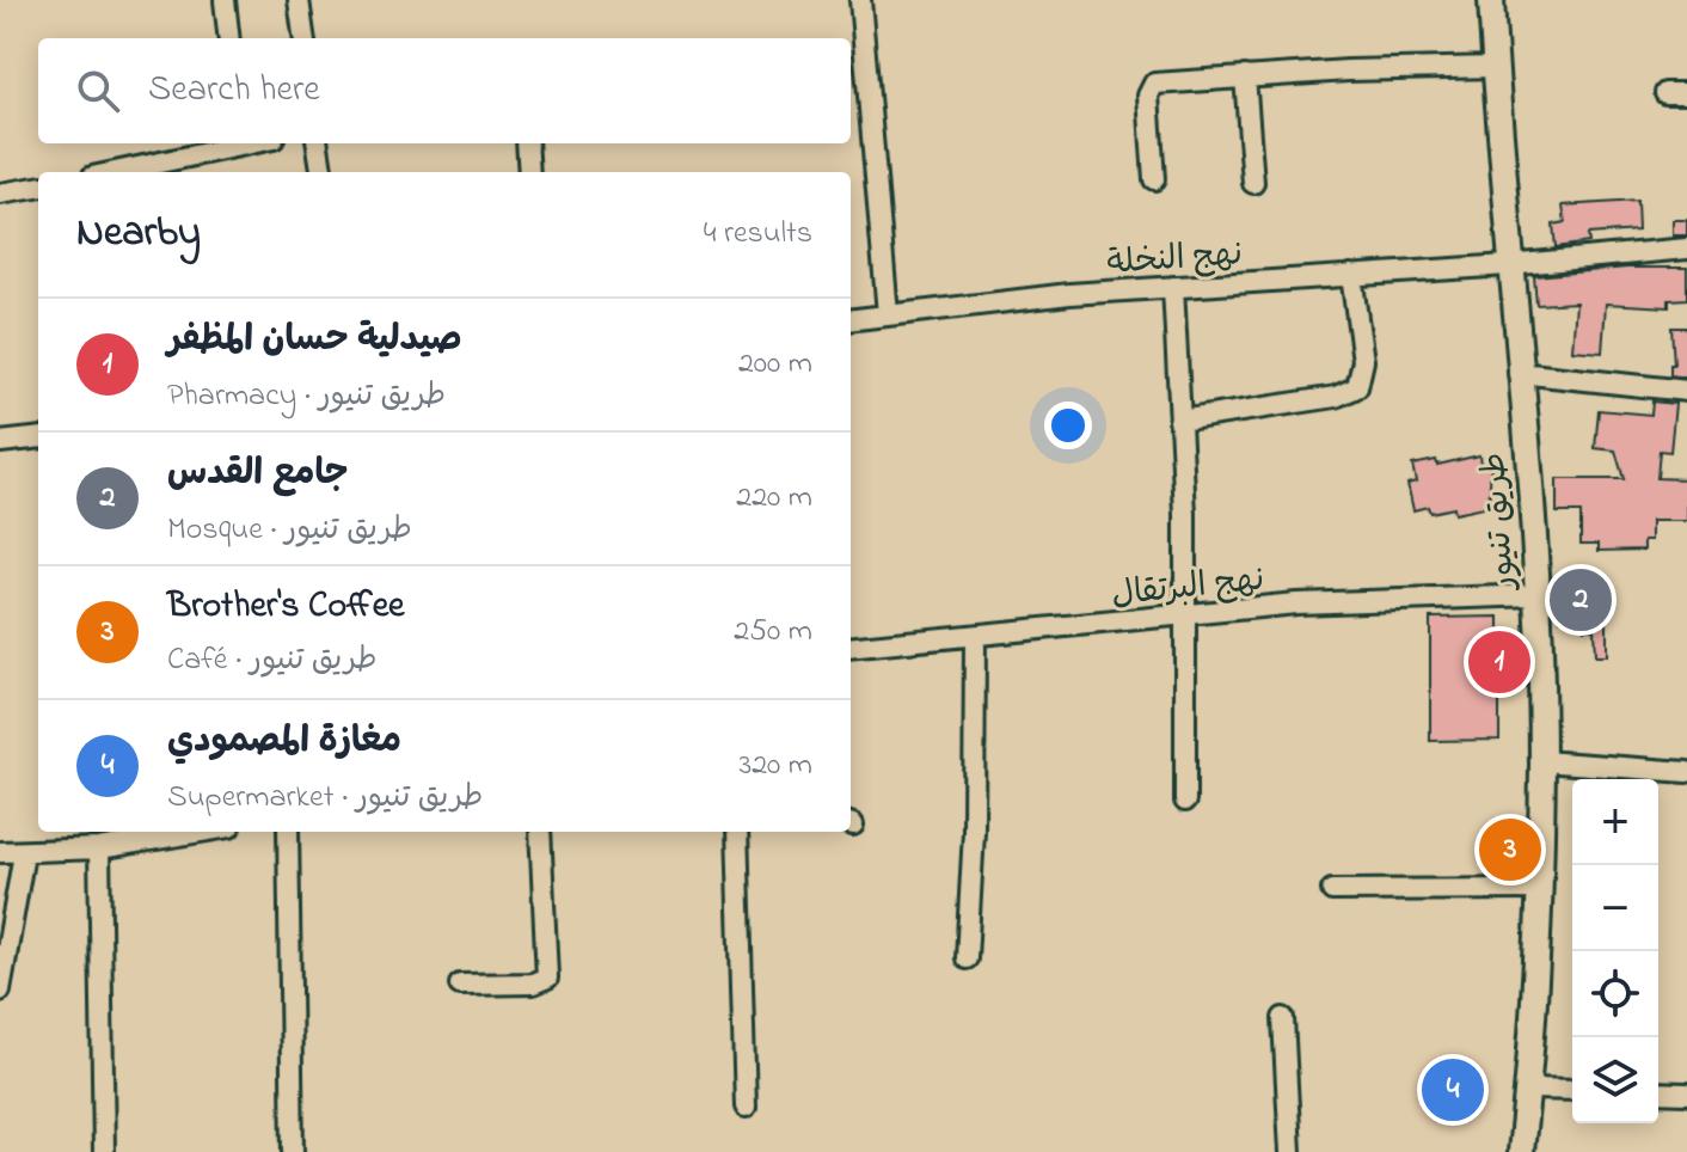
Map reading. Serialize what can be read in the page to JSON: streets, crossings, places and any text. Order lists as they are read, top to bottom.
{
  "streets": {
    "main road": ["طريق تنيور"],
    "street": ["نهج النخلة", "نهج البرتقال"]
  },
  "crossings": [
    ["نهج النخلة", "طريق تنيور"],
    ["طريق تنيور", "نهج البرتقال"]
  ],
  "page": {
    "search": "Search here",
    "heading": ["Nearby", "4 results"],
    "list": [
      {
        "mark": "1",
        "name": "صيدلية حسان المظفر",
        "note": "Pharmacy · طريق تنيور",
        "value": "200 m"
      },
      {
        "mark": "2",
        "name": "جامع القدس",
        "note": "Mosque · طريق تنيور",
        "value": "220 m"
      },
      {
        "mark": "3",
        "name": "Brother's Coffee",
        "note": "Café · طريق تنيور",
        "value": "250 m"
      },
      {
        "mark": "4",
        "name": "مغازة المصمودي",
        "note": "Supermarket · طريق تنيور",
        "value": "320 m"
      }
    ],
    "pins": [
      "2",
      "1",
      "3",
      "4"
    ],
    "map_buttons": ["+", "−"]
  }
}
